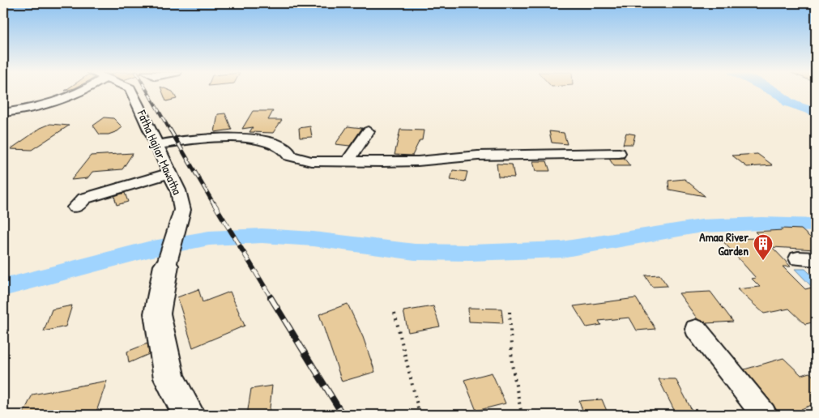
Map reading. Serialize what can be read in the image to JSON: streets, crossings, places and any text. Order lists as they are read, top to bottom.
{
  "streets": {
    "street": ["Fatha Hajiar Mawatha"]
  },
  "places": {
    "building": ["Amaa River Garden"]
  }
}
